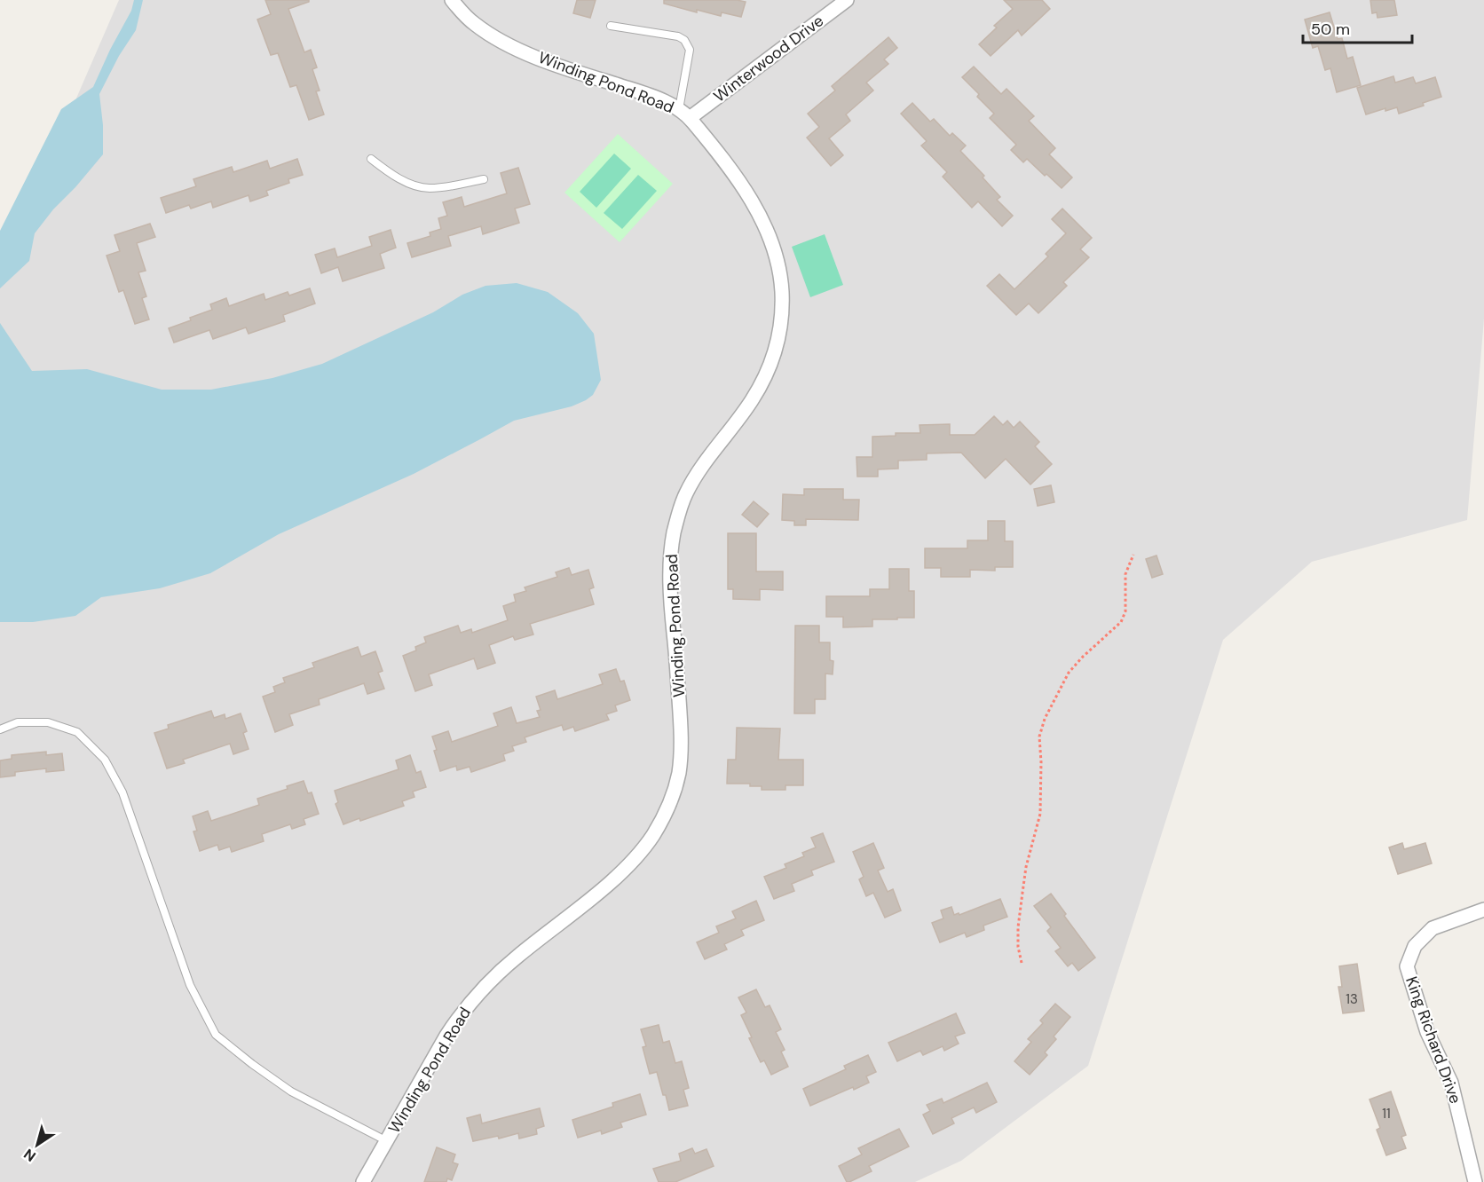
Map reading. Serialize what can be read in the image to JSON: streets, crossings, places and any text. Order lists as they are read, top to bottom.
{
  "streets": {
    "street": ["Winterwood Drive", "Winding Pond Road", "King Richard Drive"]
  },
  "crossings": [
    ["Winterwood Drive", "Winding Pond Road"]
  ],
  "house_numbers": ["13", "11"],
  "scale_bar": "50 m",
  "north": "bottom left"
}
